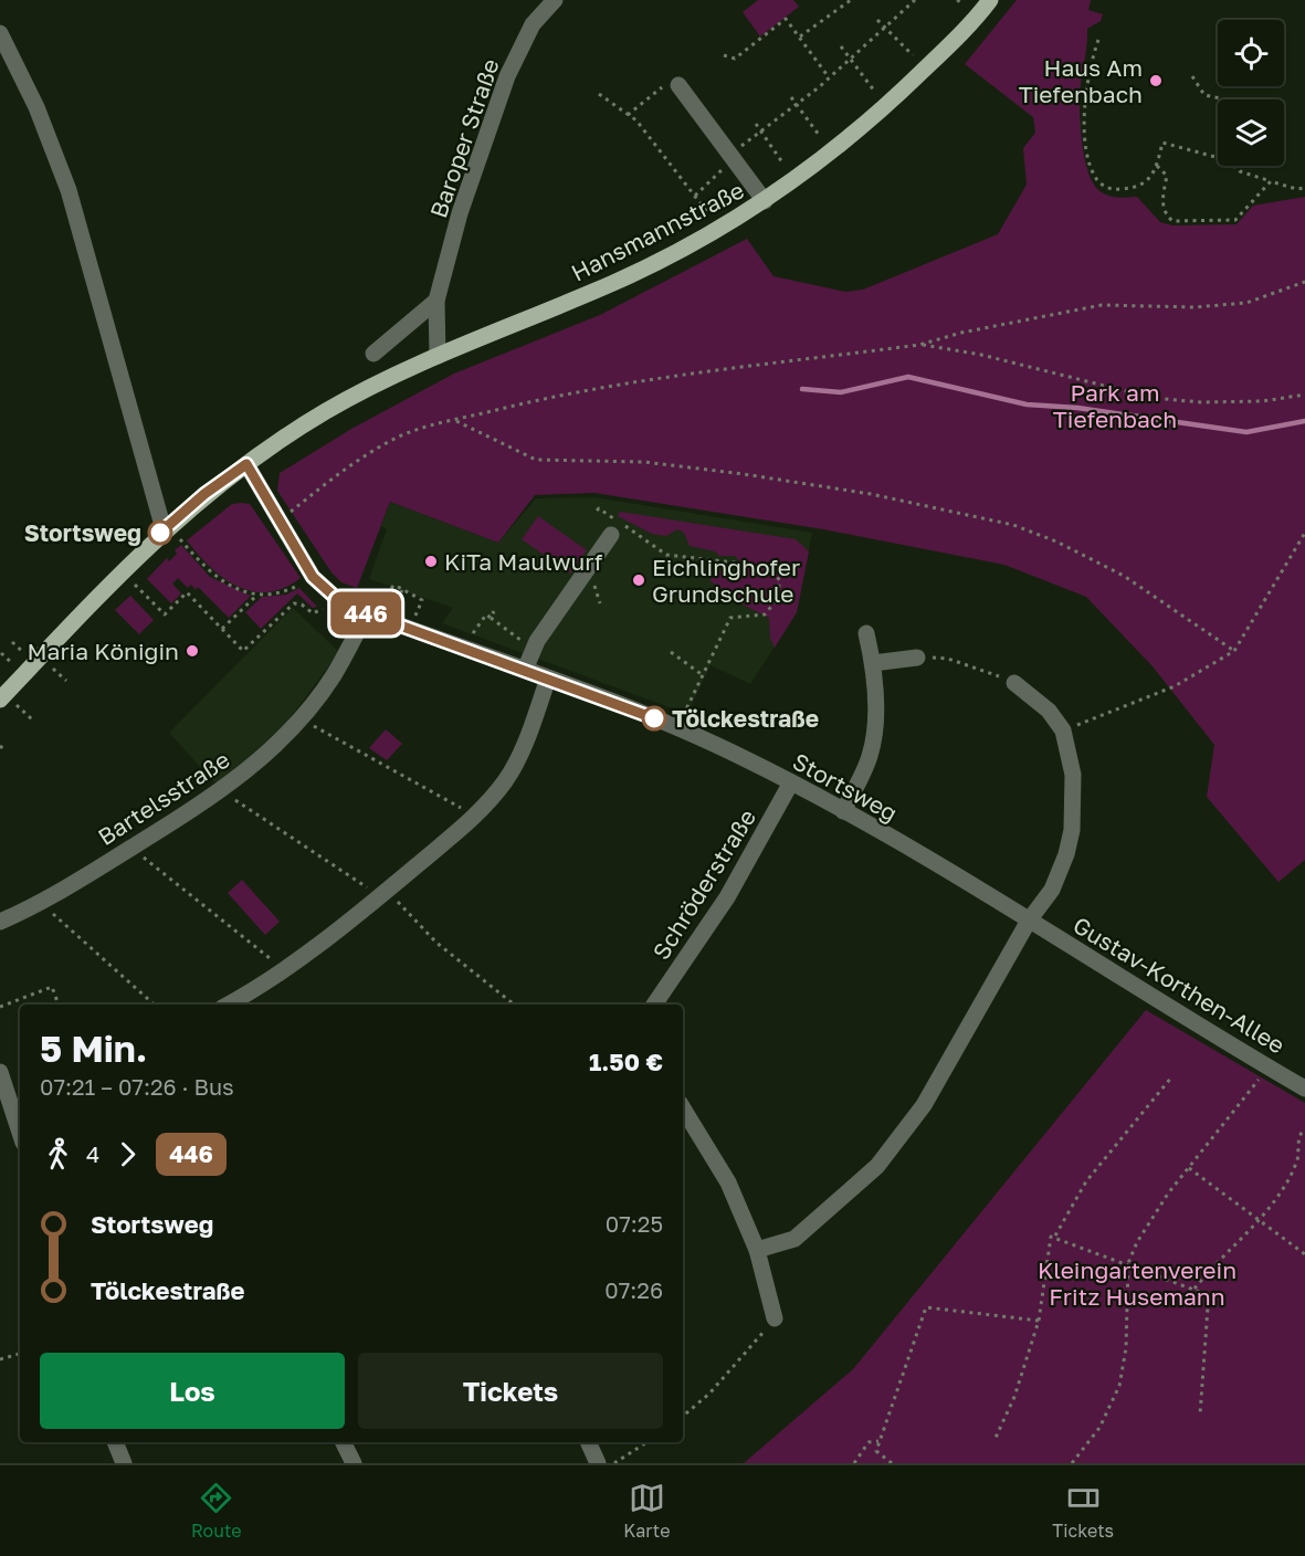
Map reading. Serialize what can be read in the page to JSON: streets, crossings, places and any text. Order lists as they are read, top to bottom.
{
  "streets": {
    "main road": ["Hansmannstraße"],
    "street": [
      "Baroper Straße",
      "Stortsweg",
      "Bartelsstraße",
      "Schröderstraße",
      "Gustav-Korthen-Allee"
    ]
  },
  "crossings": [
    ["Baroper Straße", "Hansmannstraße"],
    ["Stortsweg", "Bartelsstraße"],
    ["Stortsweg", "Schröderstraße"],
    ["Stortsweg", "Gustav-Korthen-Allee"]
  ],
  "parks": ["Park am Tiefenbach", "Kleingartenverein Fritz Husemann"],
  "places": [
    "Haus Am Tiefenbach",
    "Stortsweg",
    "KiTa Maulwurf",
    "Eichlinghofer Grundschule",
    "Maria Königin",
    "Tölckestraße"
  ],
  "lines": ["bus line 446"],
  "page": {
    "on_map": "446",
    "heading": ["5 Min.", "07:21 – 07:26 · Bus", "1.50 €"],
    "legs": ["4", "446"],
    "list": [
      {
        "name": "Stortsweg",
        "value": "07:25"
      },
      {
        "name": "Tölckestraße",
        "value": "07:26"
      }
    ],
    "buttons": ["Los", "Tickets"],
    "tabs": ["Route", "Karte", "Tickets"]
  }
}
